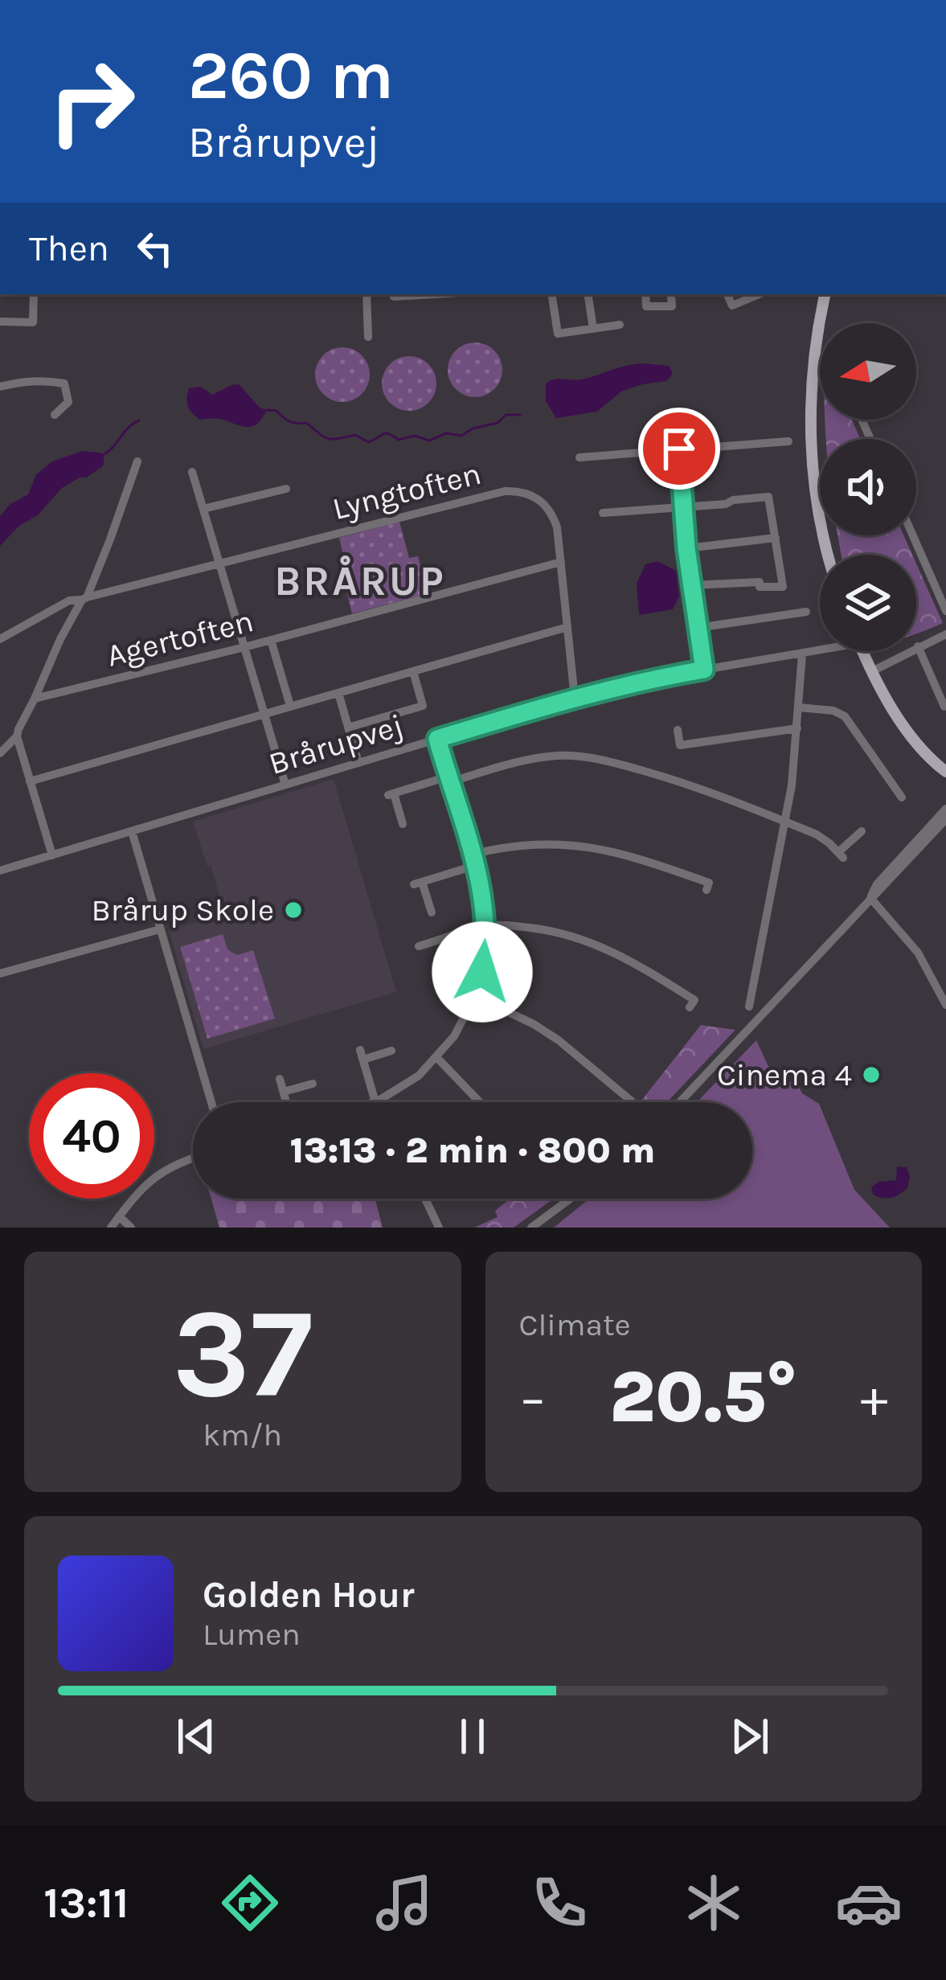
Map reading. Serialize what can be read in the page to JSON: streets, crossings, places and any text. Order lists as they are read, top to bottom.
{
  "streets": {
    "street": ["Lyngtoften", "Agertoften", "Brårupvej"]
  },
  "crossings": [
    ["Lyngtoften", "Agertoften"],
    ["Lyngtoften", "Brårupvej"]
  ],
  "districts": ["BRÅRUP"],
  "places": ["Brårup Skole", "Cinema 4"],
  "north": "left",
  "page": {
    "turn": ["260 m", "Brårupvej"],
    "then": "Then",
    "limit": "40",
    "trip": "13:13 · 2 min · 800 m",
    "tile": [
      ["37", "km/h"],
      "Climate"
    ],
    "heat": ["−", "20.5°", "+"],
    "song": ["Golden Hour", "Lumen"],
    "tabs": "13:11"
  }
}
